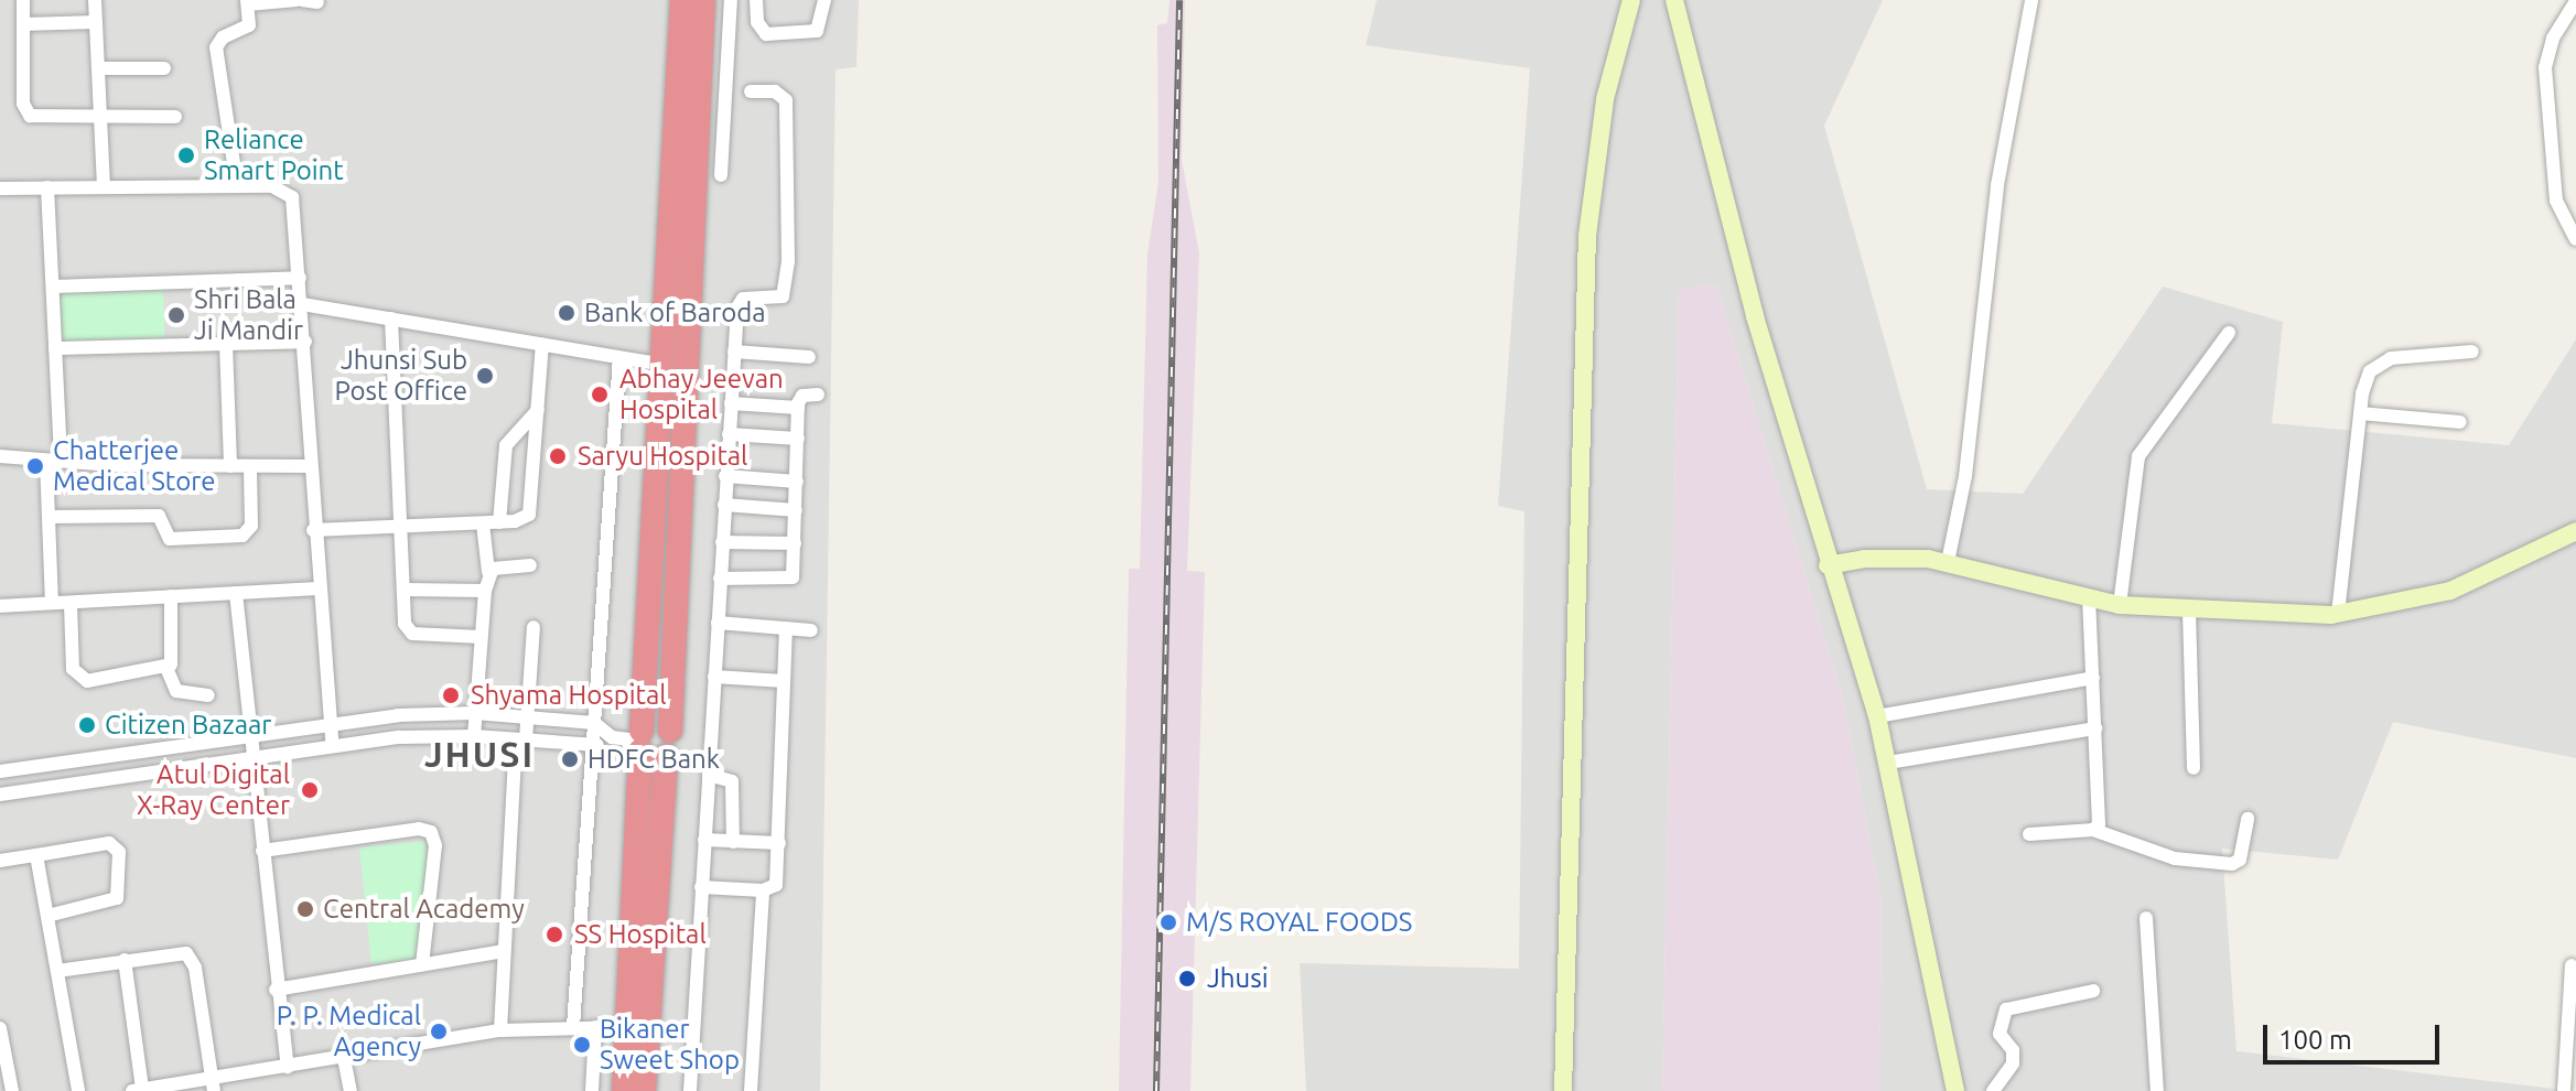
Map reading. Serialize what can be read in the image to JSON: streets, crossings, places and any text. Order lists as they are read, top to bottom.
{
  "districts": ["JHUSI"],
  "places": [
    "Reliance Smart Point",
    "Bank of Baroda",
    "Shri Bala Ji Mandir",
    "Jhunsi Sub Post Office",
    "Abhay Jeevan Hospital",
    "Saryu Hospital",
    "Chatterjee Medical Store",
    "Shyama Hospital",
    "Citizen Bazaar",
    "HDFC Bank",
    "Atul Digital X-Ray Center",
    "Central Academy",
    "M/S ROYAL FOODS",
    "SS Hospital",
    "Jhusi",
    "P. P. Medical Agency",
    "Bikaner Sweet Shop"
  ],
  "scale_bar": "100 m"
}
